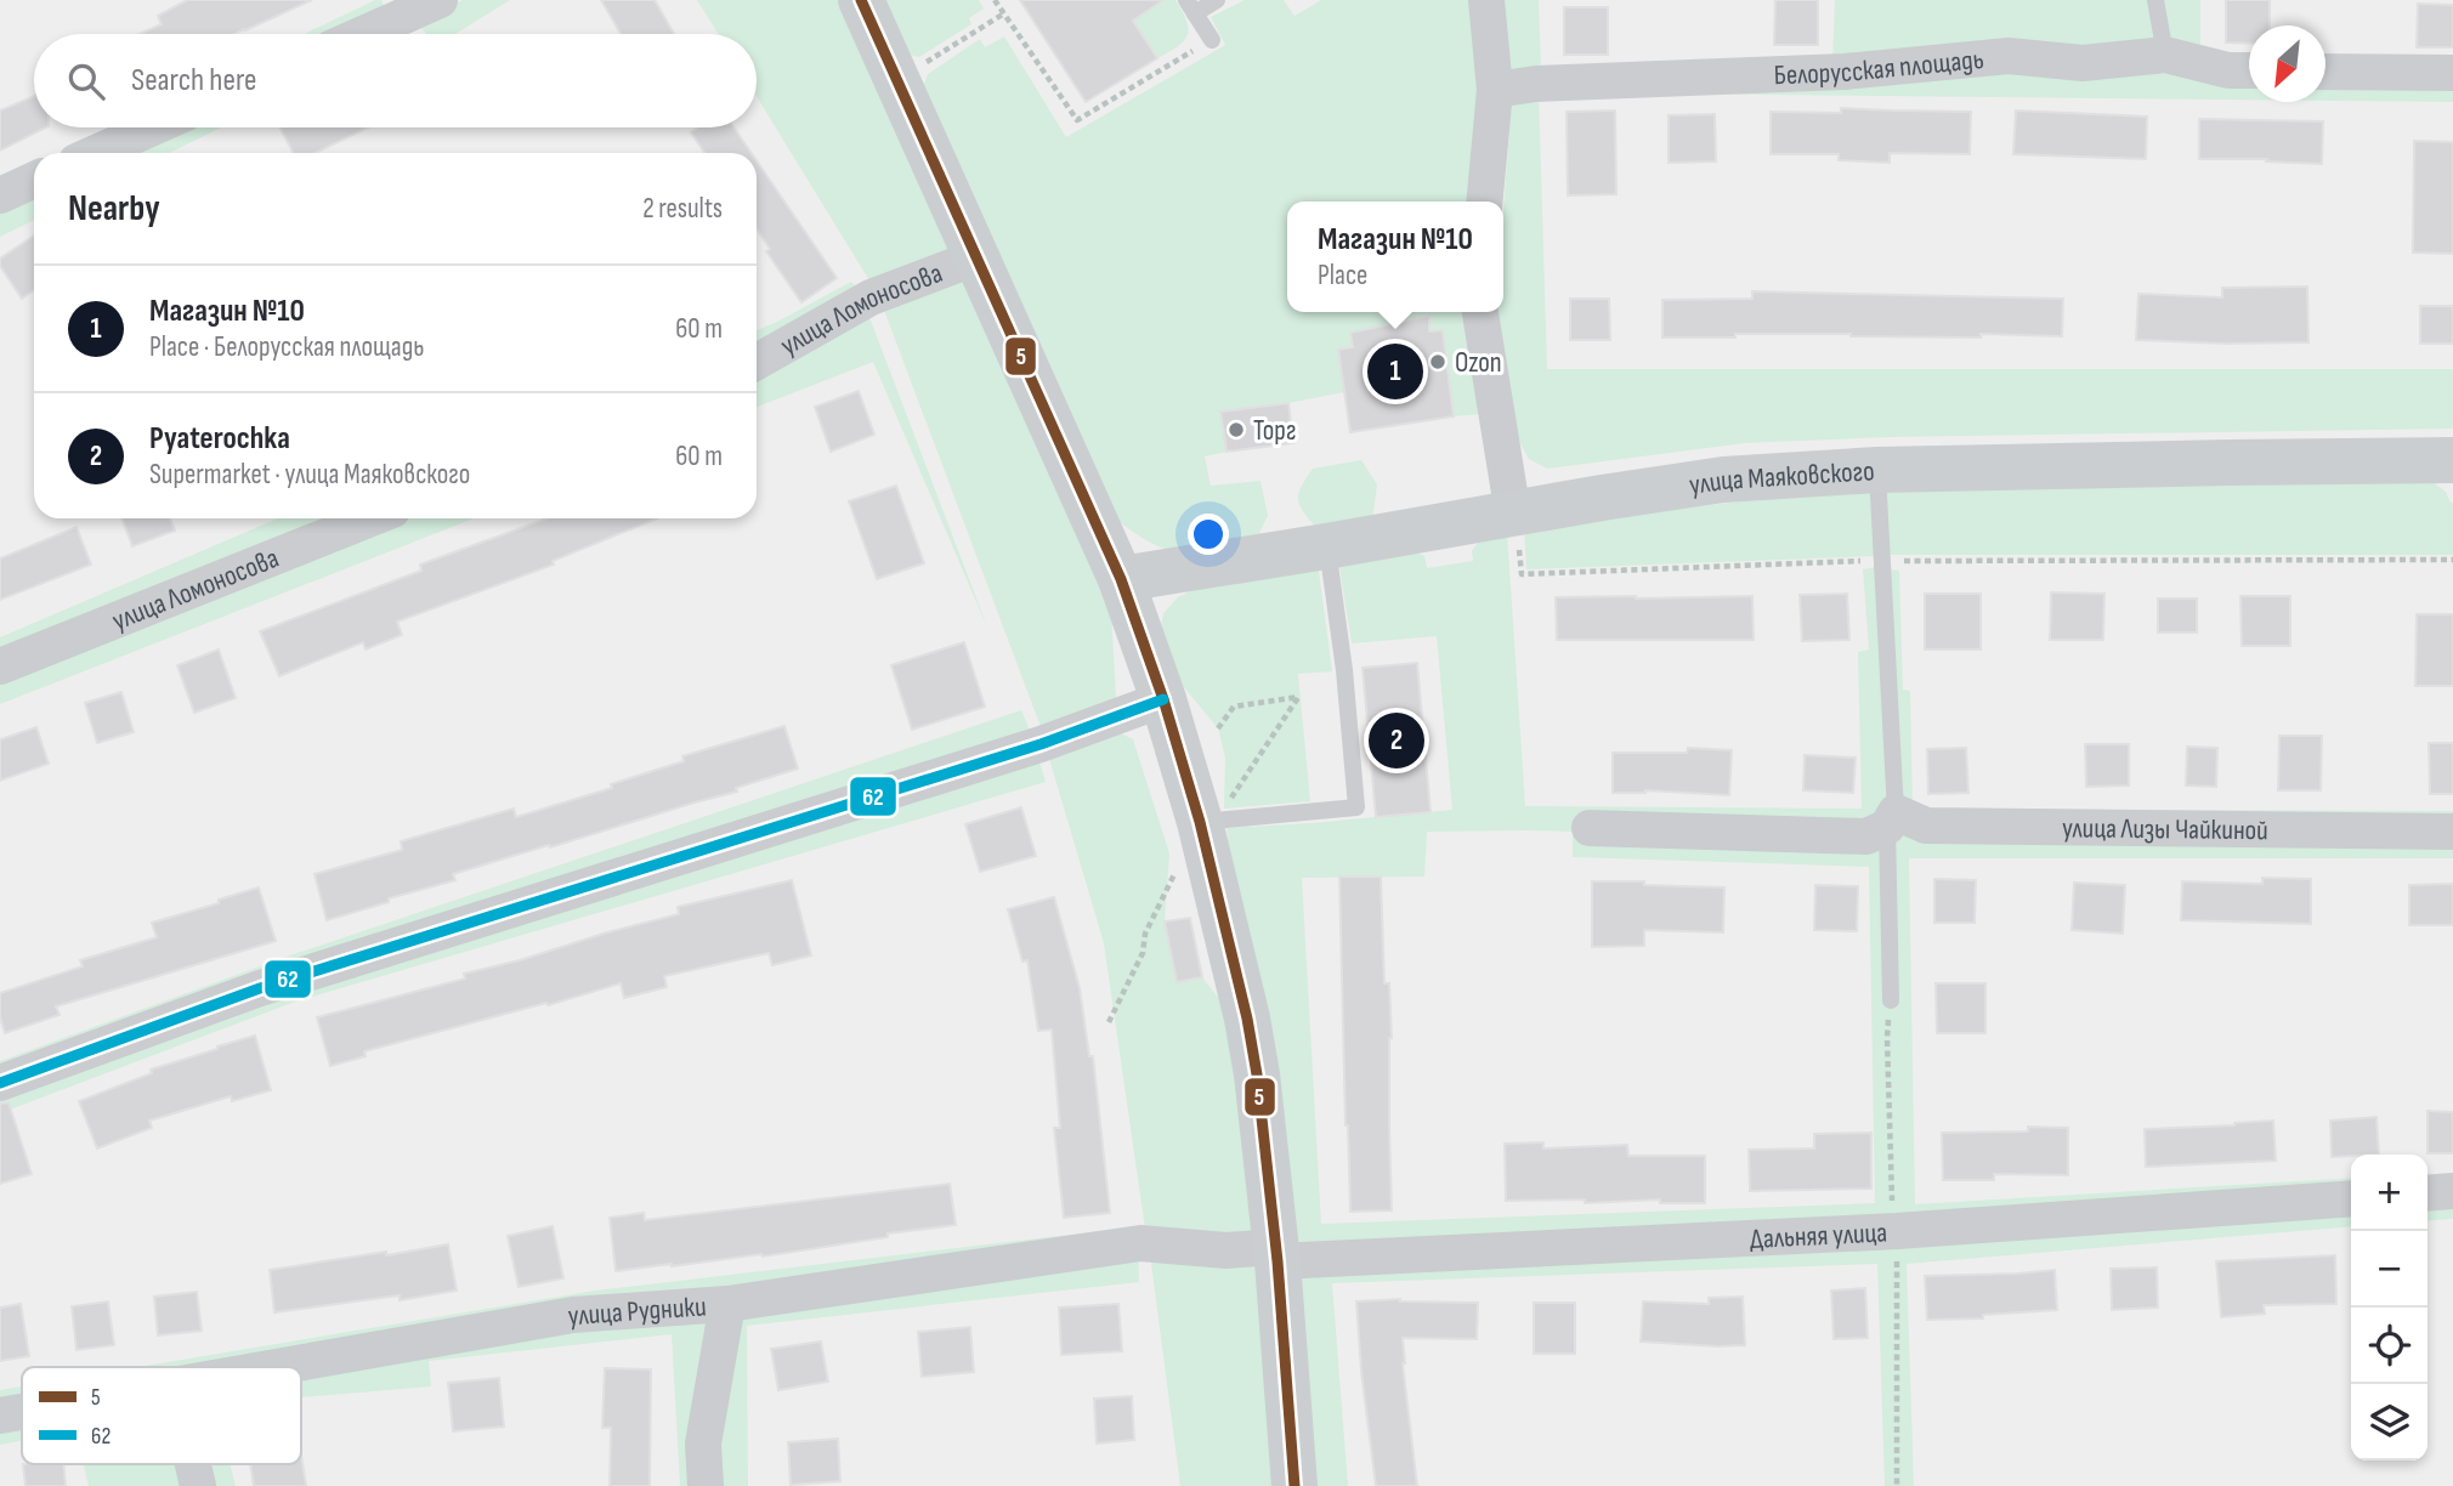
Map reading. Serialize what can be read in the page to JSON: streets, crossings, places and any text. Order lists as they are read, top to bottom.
{
  "streets": {
    "main road": ["улица Маяковского"],
    "street": [
      "Белорусская площадь",
      "улица Ломоносова",
      "улица Лизы Чайкиной",
      "Дальняя улица",
      "улица Рудники"
    ]
  },
  "crossings": [
    ["Дальняя улица", "улица Рудники"]
  ],
  "places": ["Ozon", "Торг"],
  "lines": ["transit line 5", "transit line 62"],
  "legend": ["5", "62"],
  "north": "bottom left",
  "page": {
    "search": "Search here",
    "heading": ["Nearby", "2 results"],
    "popup": ["Магазин №10", "Place"],
    "list": [
      {
        "mark": "1",
        "name": "Магазин №10",
        "note": "Place · Белорусская площадь",
        "value": "60 m"
      },
      {
        "mark": "2",
        "name": "Pyaterochka",
        "note": "Supermarket · улица Маяковского",
        "value": "60 m"
      }
    ],
    "pins": ["1", "2"],
    "map_buttons": ["+", "−"]
  }
}
